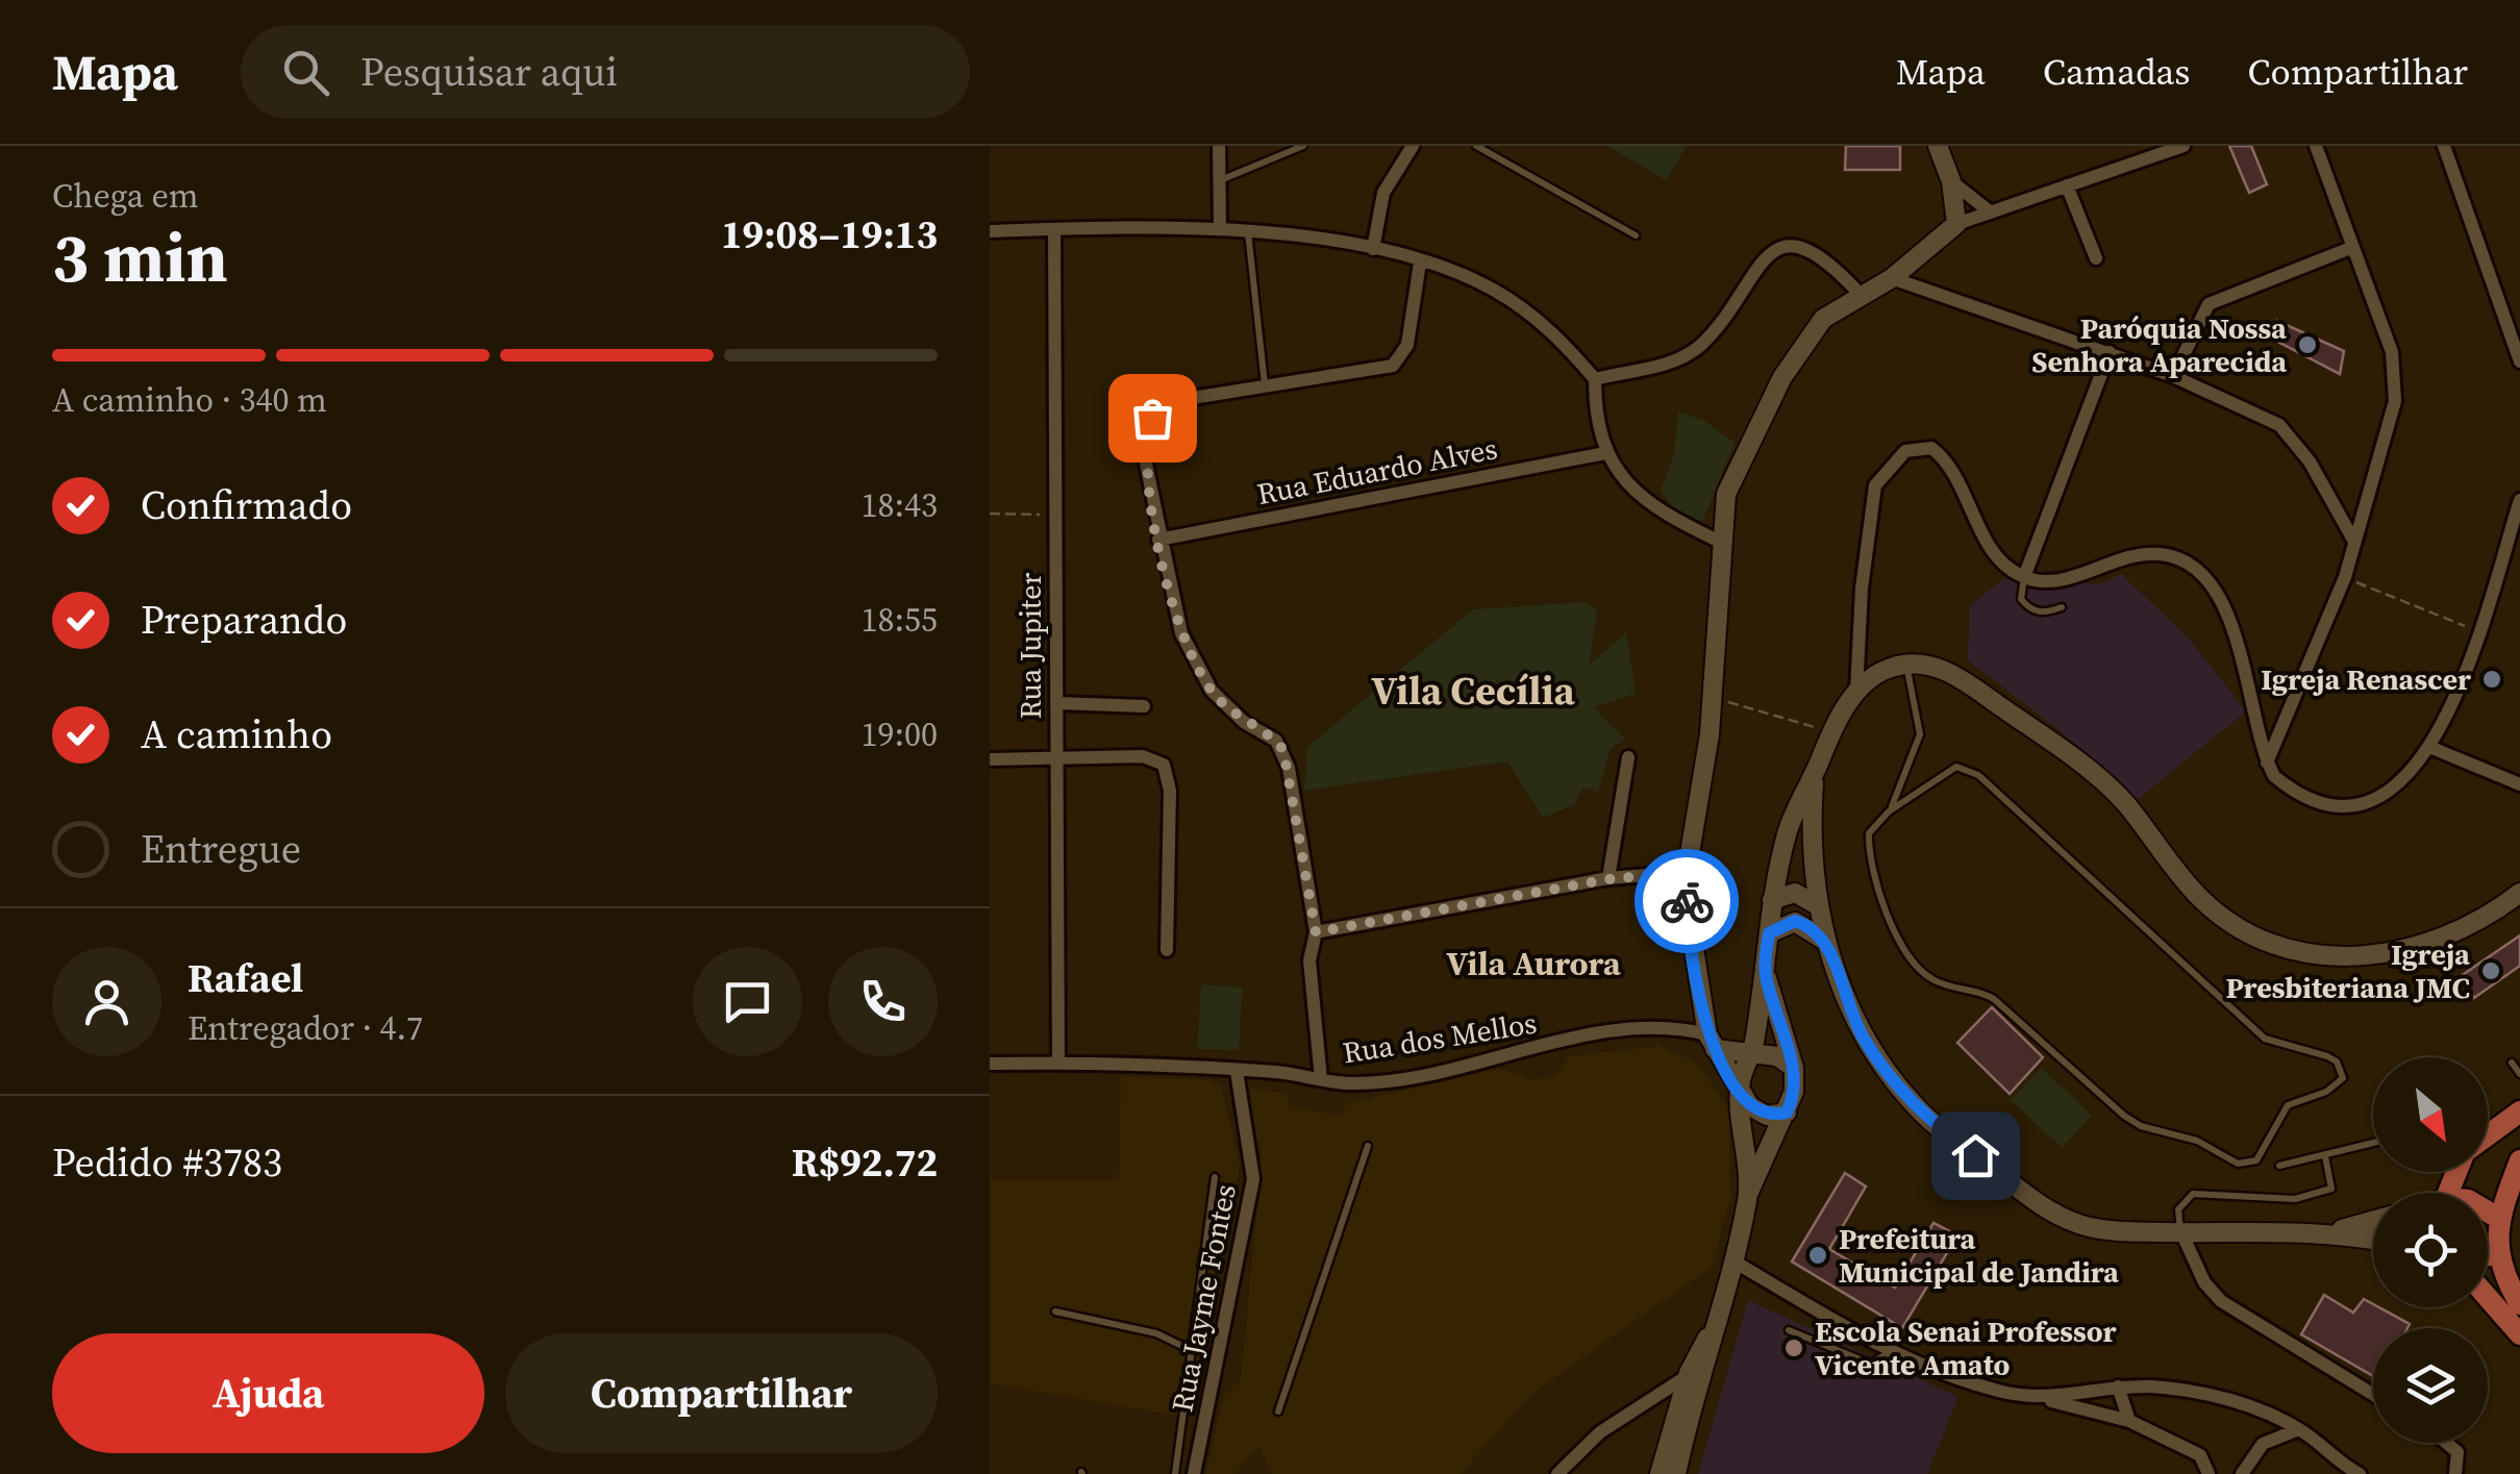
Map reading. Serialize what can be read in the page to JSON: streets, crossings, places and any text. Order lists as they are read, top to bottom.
{
  "streets": {
    "street": [
      "Rua Eduardo Alves",
      "Rua Jupiter",
      "Rua dos Mellos",
      "Rua Jayme Fontes"
    ]
  },
  "crossings": [
    ["Rua Jupiter", "Rua dos Mellos"],
    ["Rua dos Mellos", "Rua Jayme Fontes"]
  ],
  "districts": ["Vila Cecília", "Vila Aurora"],
  "places": [
    "Paróquia Nossa Senhora Aparecida",
    "Igreja Renascer",
    "Igreja Presbiteriana JMC",
    "Prefeitura Municipal de Jandira",
    "Escola Senai Professor Vicente Amato"
  ],
  "north": "bottom right",
  "page": {
    "header": "Mapa",
    "search": "Pesquisar aqui",
    "nav": ["Mapa", "Camadas", "Compartilhar"],
    "heading": ["3 min", "Chega em", "19:08–19:13"],
    "panel": [
      "Rafael",
      "Entregador · 4.7",
      "Pedido #3783",
      "R$92.72"
    ],
    "bar": "A caminho · 340 m",
    "list": [
      ["Confirmado", "18:43"],
      ["Preparando", "18:55"],
      ["A caminho", "19:00"],
      "Entregue"
    ],
    "buttons": ["Ajuda", "Compartilhar"]
  }
}
